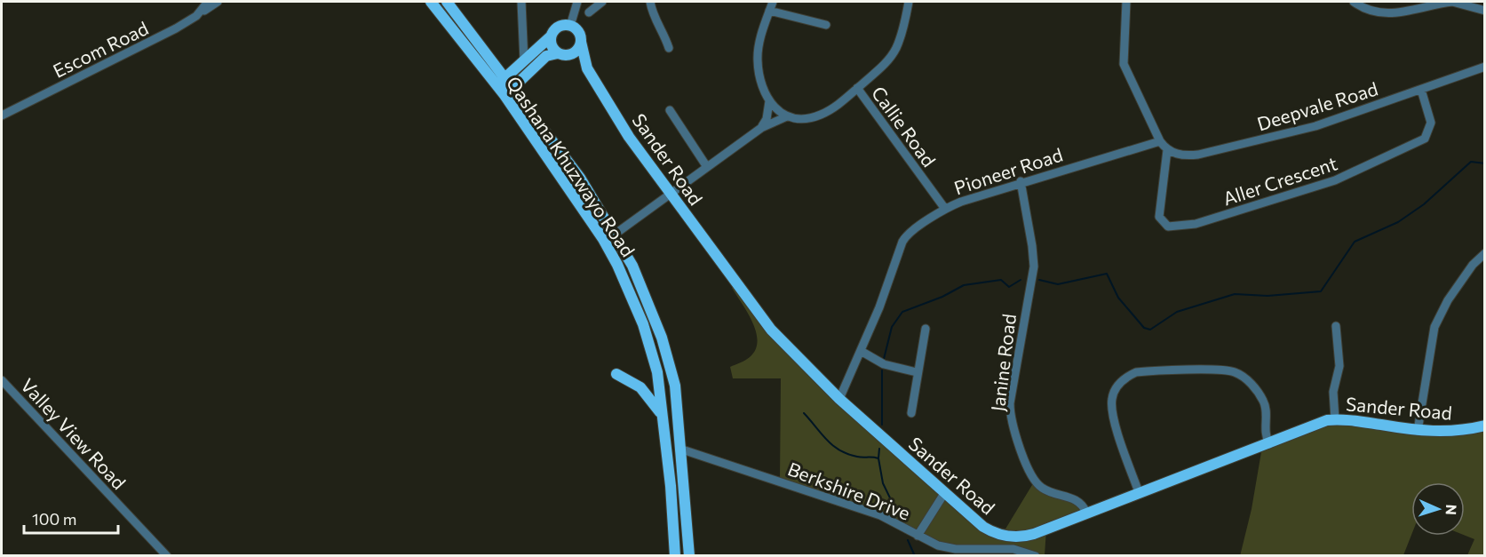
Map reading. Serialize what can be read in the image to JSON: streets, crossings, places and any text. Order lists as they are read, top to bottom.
{
  "streets": {
    "main road": ["Sander Road", "Qashana Khuzwayo Road"],
    "street": [
      "Escom Road",
      "Deepvale Road",
      "Callie Road",
      "Pioneer Road",
      "Aller Crescent",
      "Janine Road",
      "Valley View Road",
      "Berkshire Drive"
    ]
  },
  "crossings": [
    ["Deepvale Road", "Aller Crescent"],
    ["Callie Road", "Pioneer Road"],
    ["Sander Road", "Pioneer Road"],
    ["Sander Road", "Janine Road"],
    ["Qashana Khuzwayo Road", "Berkshire Drive"],
    ["Pioneer Road", "Janine Road"]
  ],
  "scale_bar": "100 m",
  "north": "right"
}
